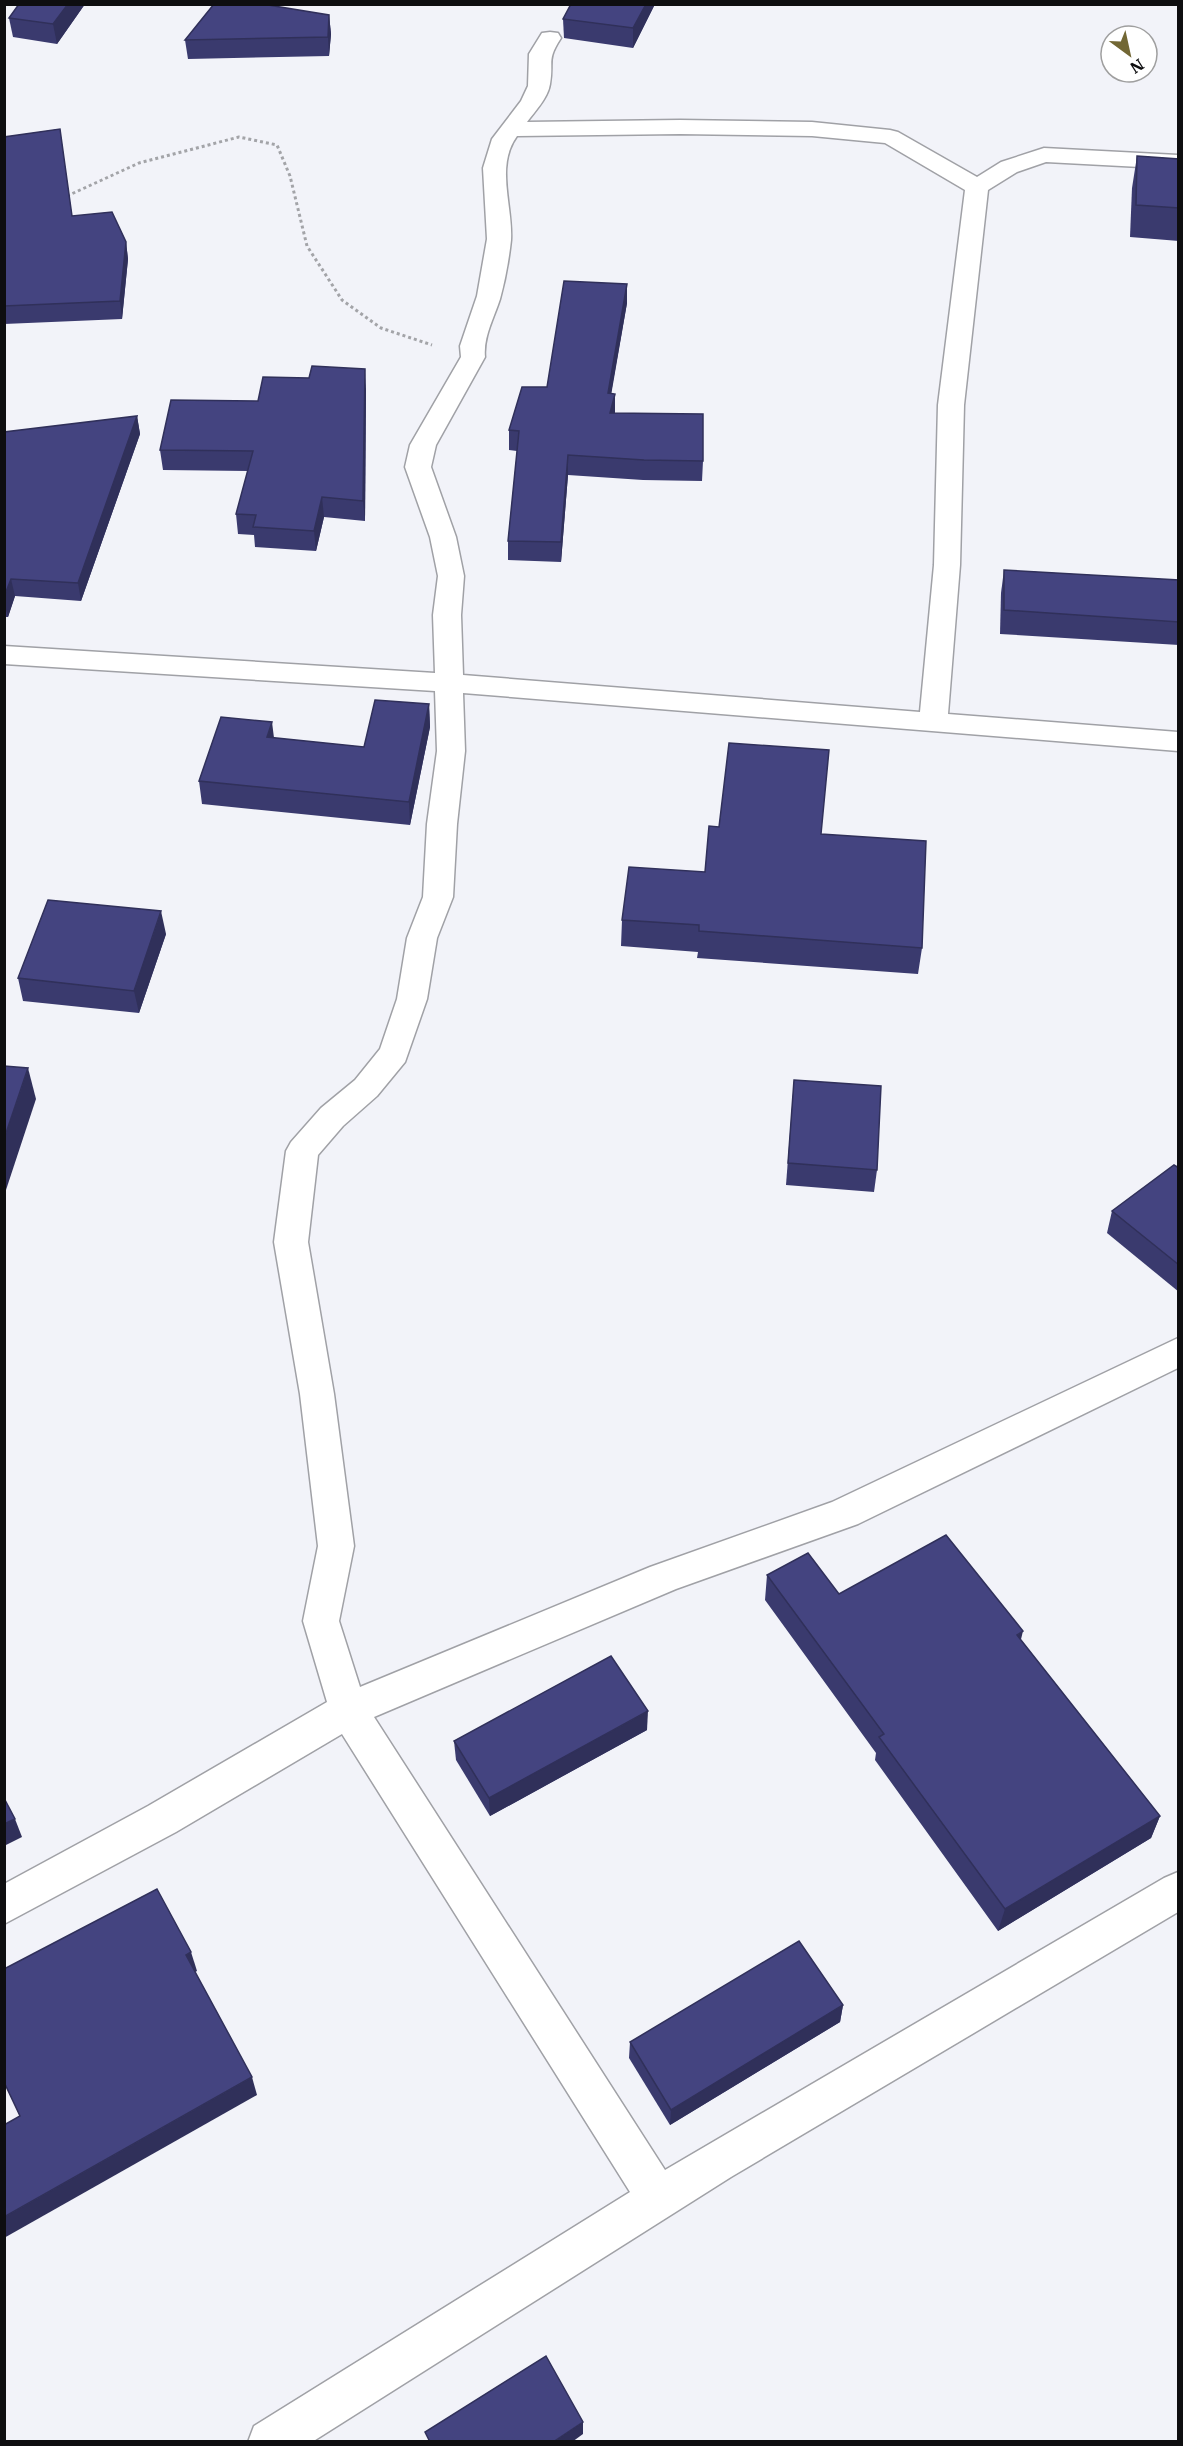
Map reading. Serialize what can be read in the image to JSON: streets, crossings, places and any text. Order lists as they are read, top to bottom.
{
  "north": "bottom right"
}
